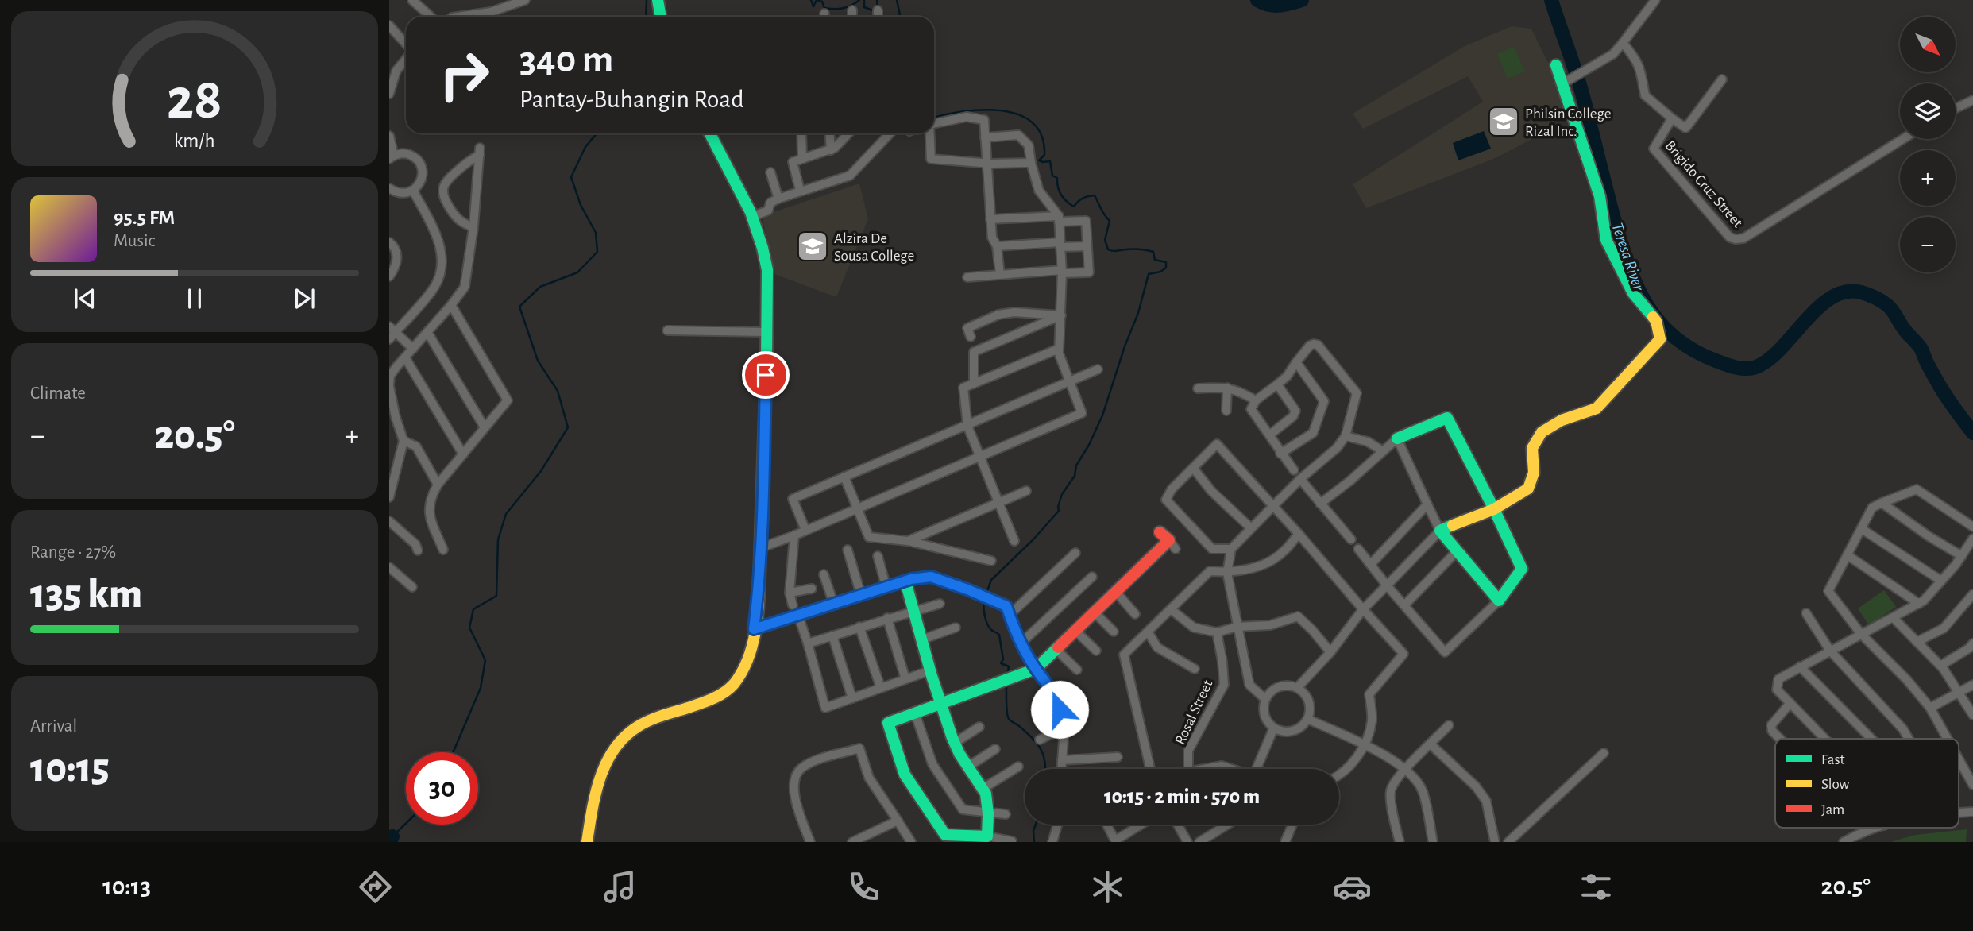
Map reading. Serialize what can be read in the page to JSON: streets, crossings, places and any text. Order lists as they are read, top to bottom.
{
  "streets": {
    "street": ["Brigido Cruz Street", "Rosal Street"]
  },
  "water": ["Teresa River"],
  "places": {
    "school or university": ["Philsin College Rizal Inc.", "Alzira De Sousa College"]
  },
  "legend": ["Fast", "Slow", "Jam"],
  "north": "bottom right",
  "page": {
    "map_buttons": ["+", "−"],
    "turn": ["340 m", "Pantay-Buhangin Road"],
    "song": ["95.5 FM", "Music"],
    "tile": [
      "Climate",
      ["Range · 27%", "135 km"],
      ["Arrival", "10:15"]
    ],
    "heat": ["−", "20.5°", "+"],
    "limit": "30",
    "trip": "10:15 · 2 min · 570 m",
    "tabs": ["10:13", "20.5°"],
    "gauge": ["28", "km/h"]
  }
}
